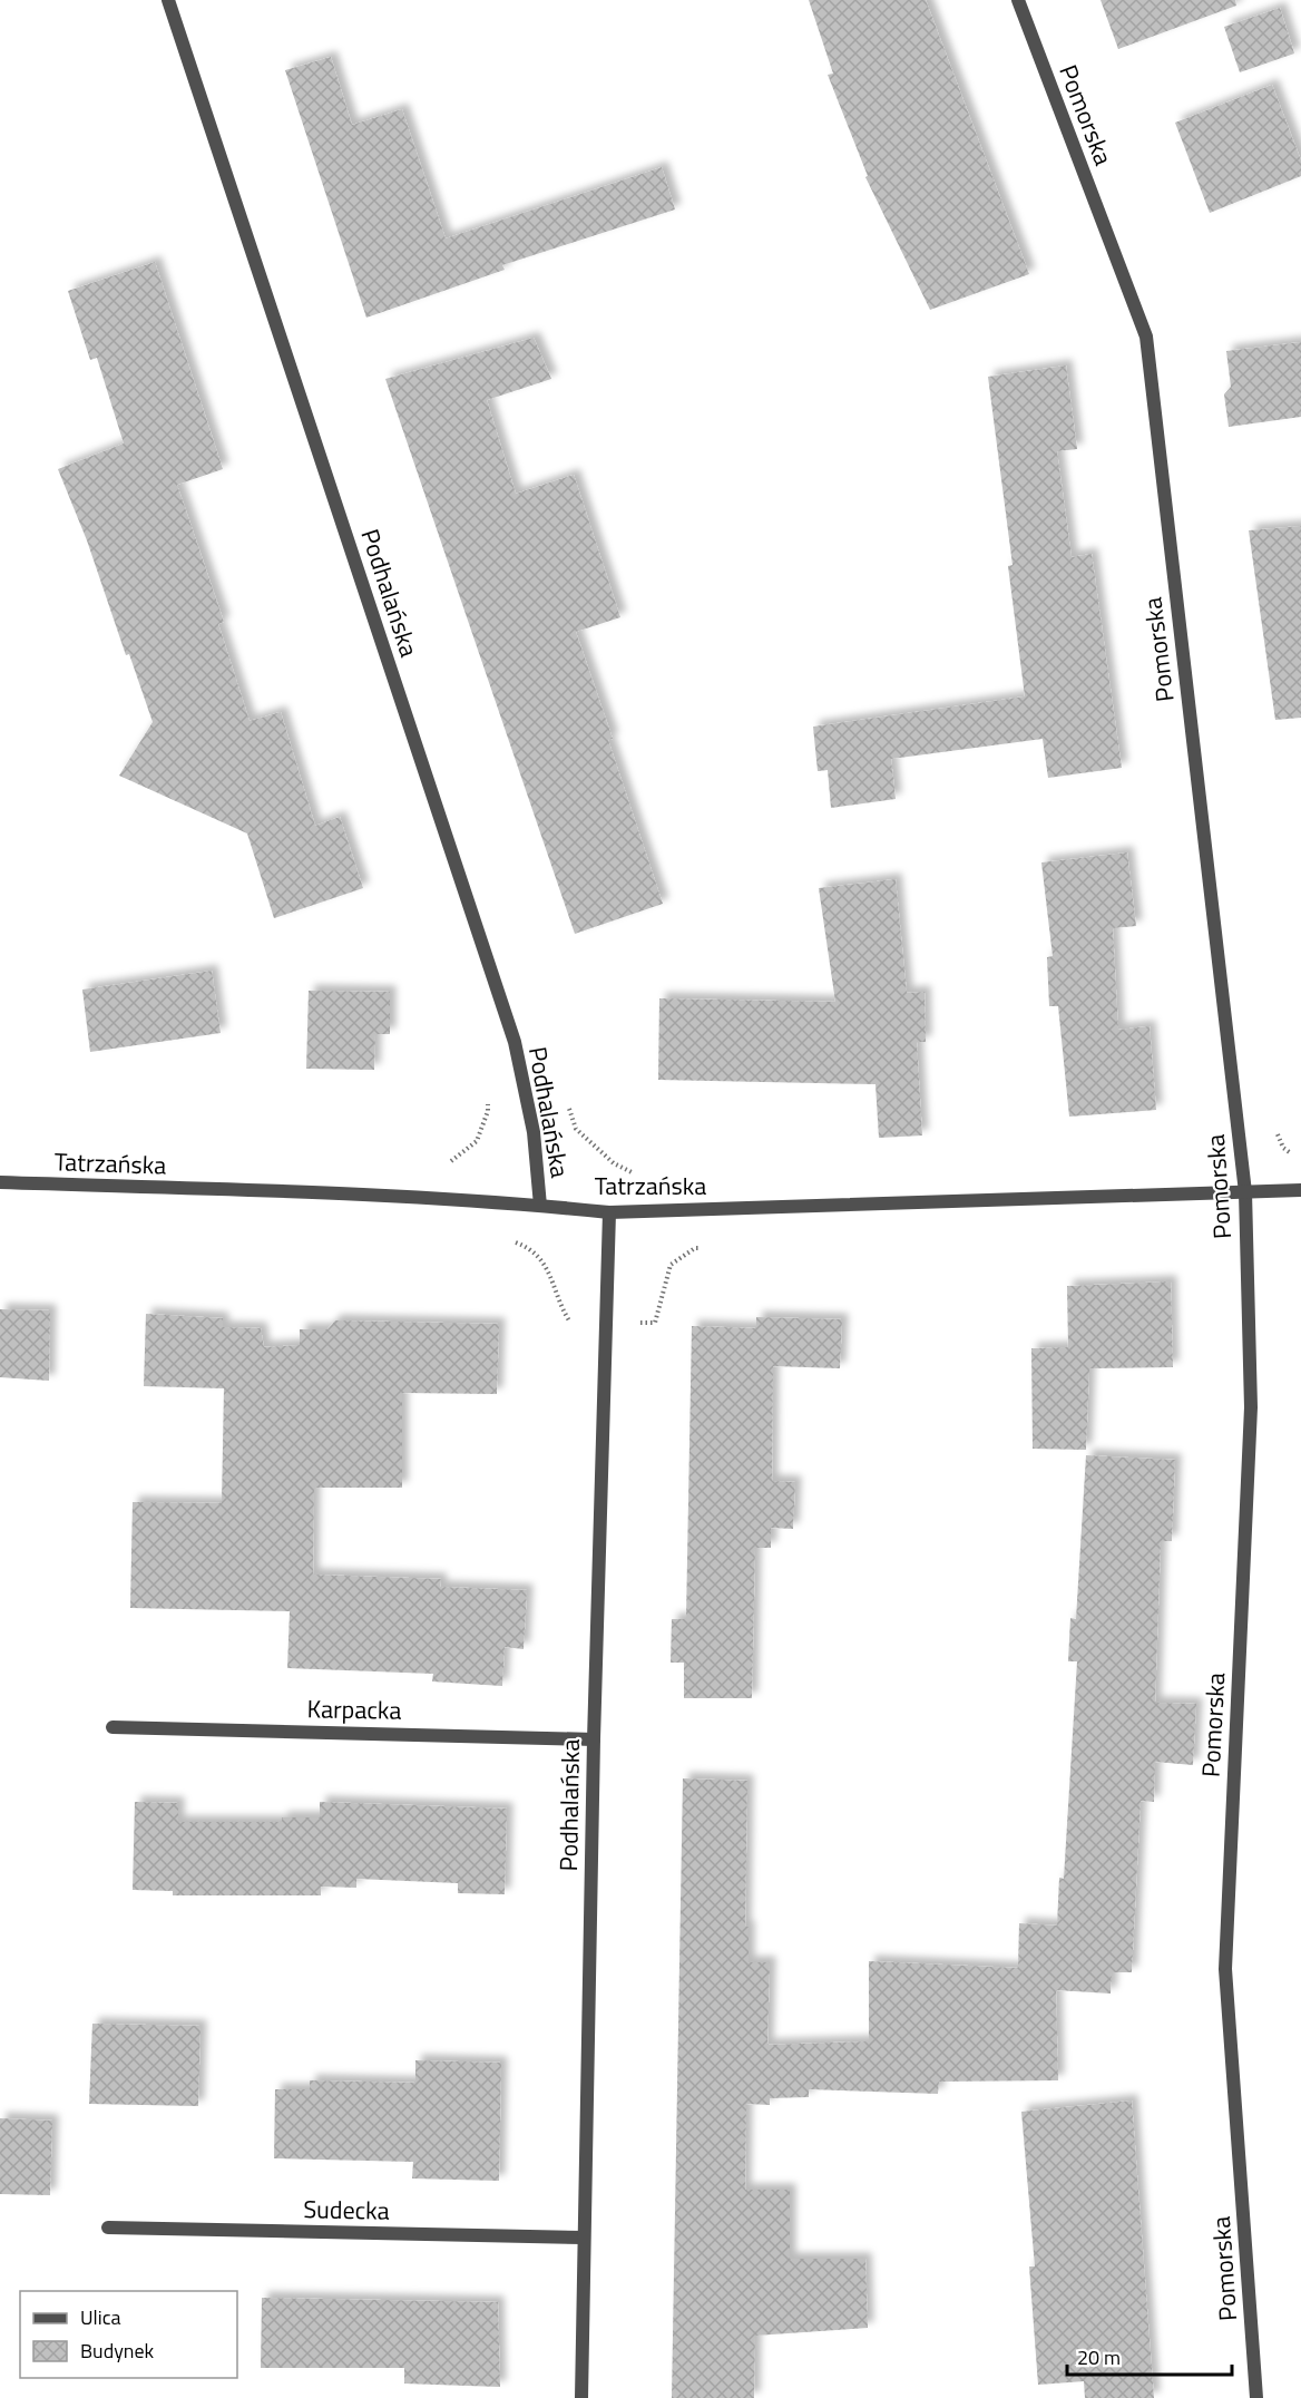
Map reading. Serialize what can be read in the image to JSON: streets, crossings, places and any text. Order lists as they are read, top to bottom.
{
  "streets": {
    "street": [
      "Pomorska",
      "Podhalańska",
      "Tatrzańska",
      "Karpacka",
      "Sudecka"
    ]
  },
  "crossings": [
    ["Pomorska", "Tatrzańska"],
    ["Podhalańska", "Tatrzańska"],
    ["Podhalańska", "Karpacka"],
    ["Podhalańska", "Sudecka"]
  ],
  "legend": ["Ulica", "Budynek"],
  "scale_bar": "20 m"
}
